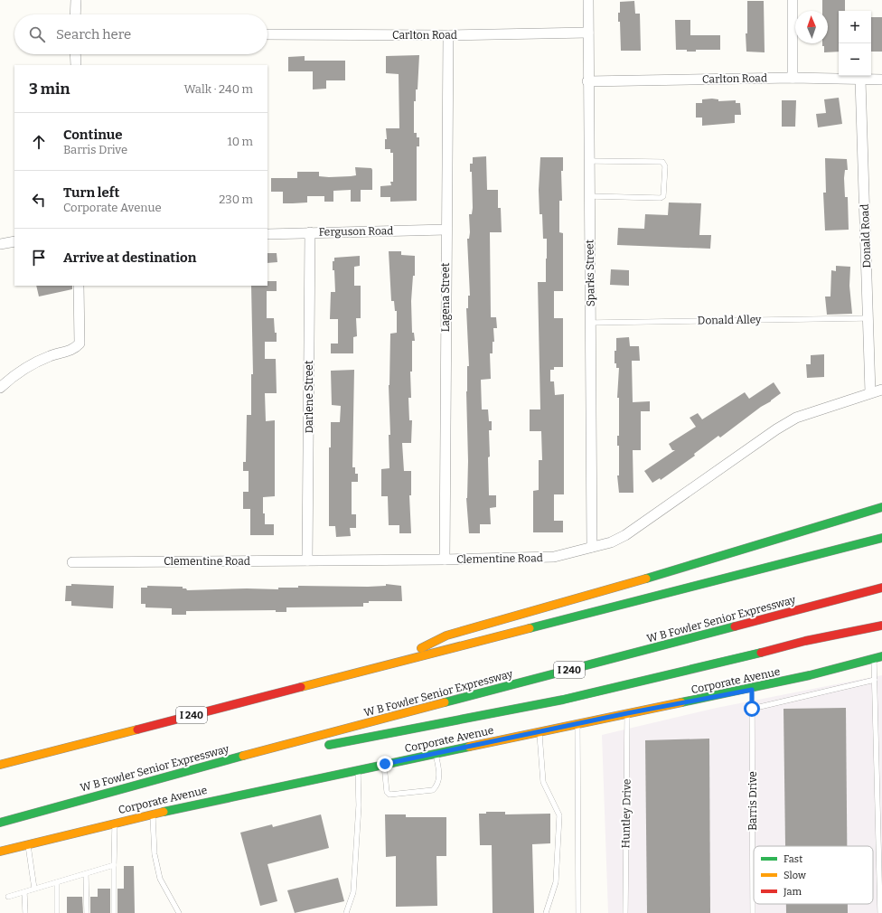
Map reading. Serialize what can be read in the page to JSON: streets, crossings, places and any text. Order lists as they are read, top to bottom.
{
  "streets": {
    "main road": ["W B Fowler Senior Expressway", "I 240", "Corporate Avenue"],
    "street": [
      "Carlton Road",
      "Ferguson Road",
      "Donald Road",
      "Sparks Street",
      "Lagena Street",
      "Darlene Street",
      "Clementine Road"
    ],
    "lane": ["Donald Alley", "Barris Drive", "Huntley Drive"]
  },
  "crossings": [
    ["Carlton Road", "Donald Road"],
    ["Carlton Road", "Sparks Street"],
    ["Carlton Road", "Lagena Street"],
    ["Ferguson Road", "Lagena Street"],
    ["Ferguson Road", "Darlene Street"],
    ["Donald Road", "Donald Alley"],
    ["Donald Road", "Clementine Road"],
    ["Sparks Street", "Donald Alley"],
    ["Sparks Street", "Clementine Road"],
    ["Lagena Street", "Clementine Road"],
    ["Darlene Street", "Clementine Road"],
    ["Corporate Avenue", "Barris Drive"],
    ["Corporate Avenue", "Huntley Drive"]
  ],
  "legend": ["Fast", "Slow", "Jam"],
  "north": "top",
  "page": {
    "map_buttons": ["+", "−"],
    "search": "Search here",
    "heading": ["3 min", "Walk · 240 m"],
    "list": [
      ["Continue", "Barris Drive", "10 m"],
      ["Turn left", "Corporate Avenue", "230 m"],
      "Arrive at destination"
    ]
  }
}
